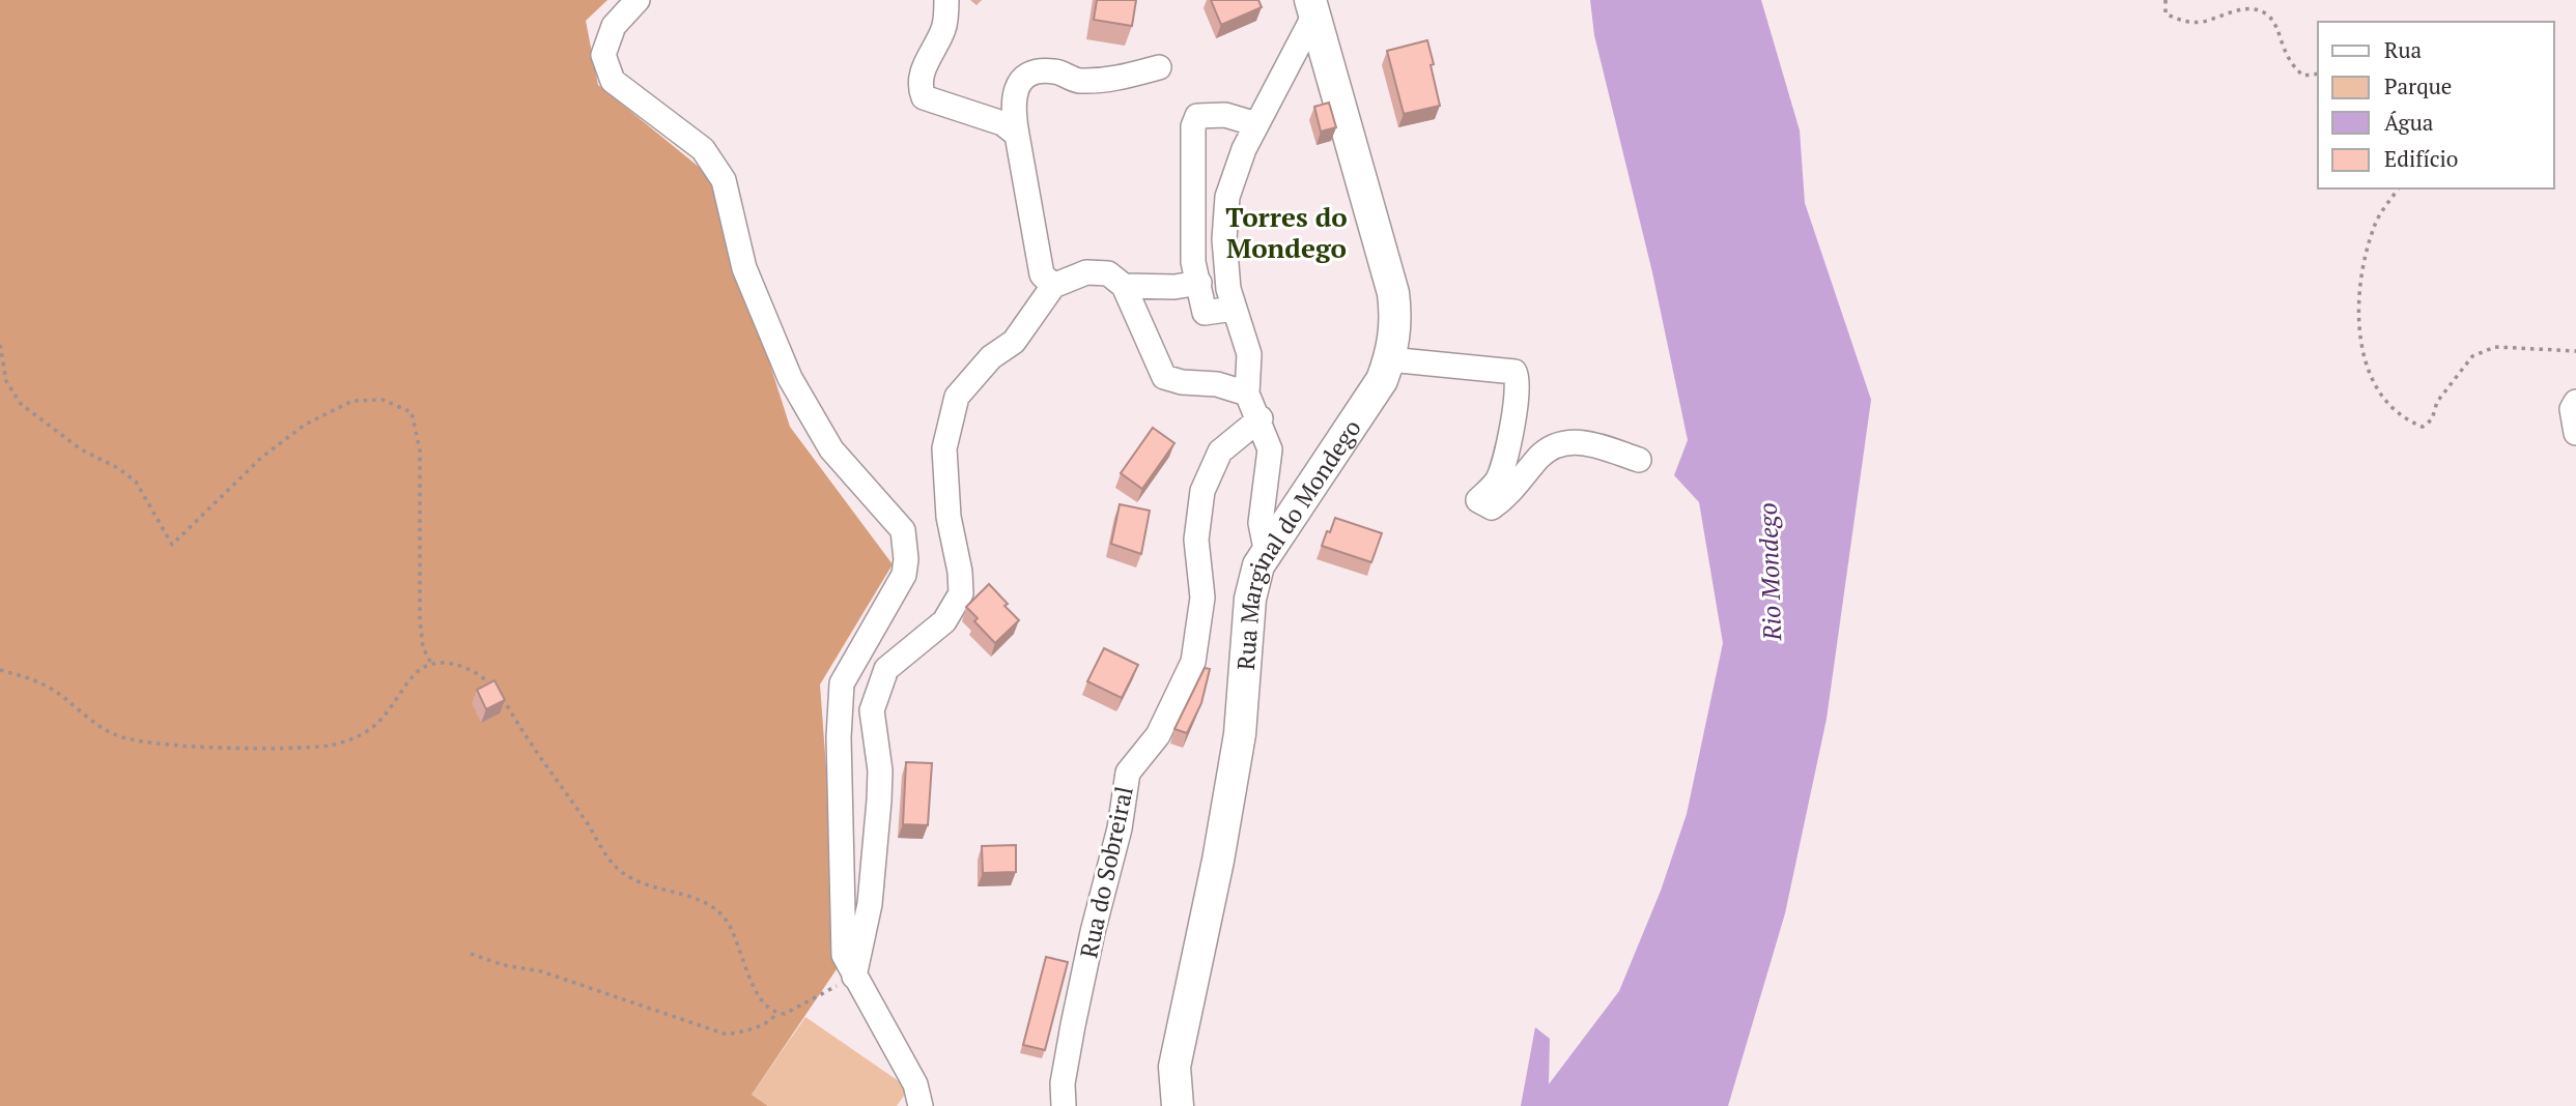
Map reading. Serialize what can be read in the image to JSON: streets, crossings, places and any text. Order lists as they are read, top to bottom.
{
  "streets": {
    "main road": ["Rua Marginal do Mondego"],
    "street": ["Rua do Sobreiral"]
  },
  "districts": ["Torres do Mondego"],
  "water": ["Rio Mondego"],
  "legend": [
    "Rua",
    "Parque",
    "Água",
    "Edifício"
  ]
}
